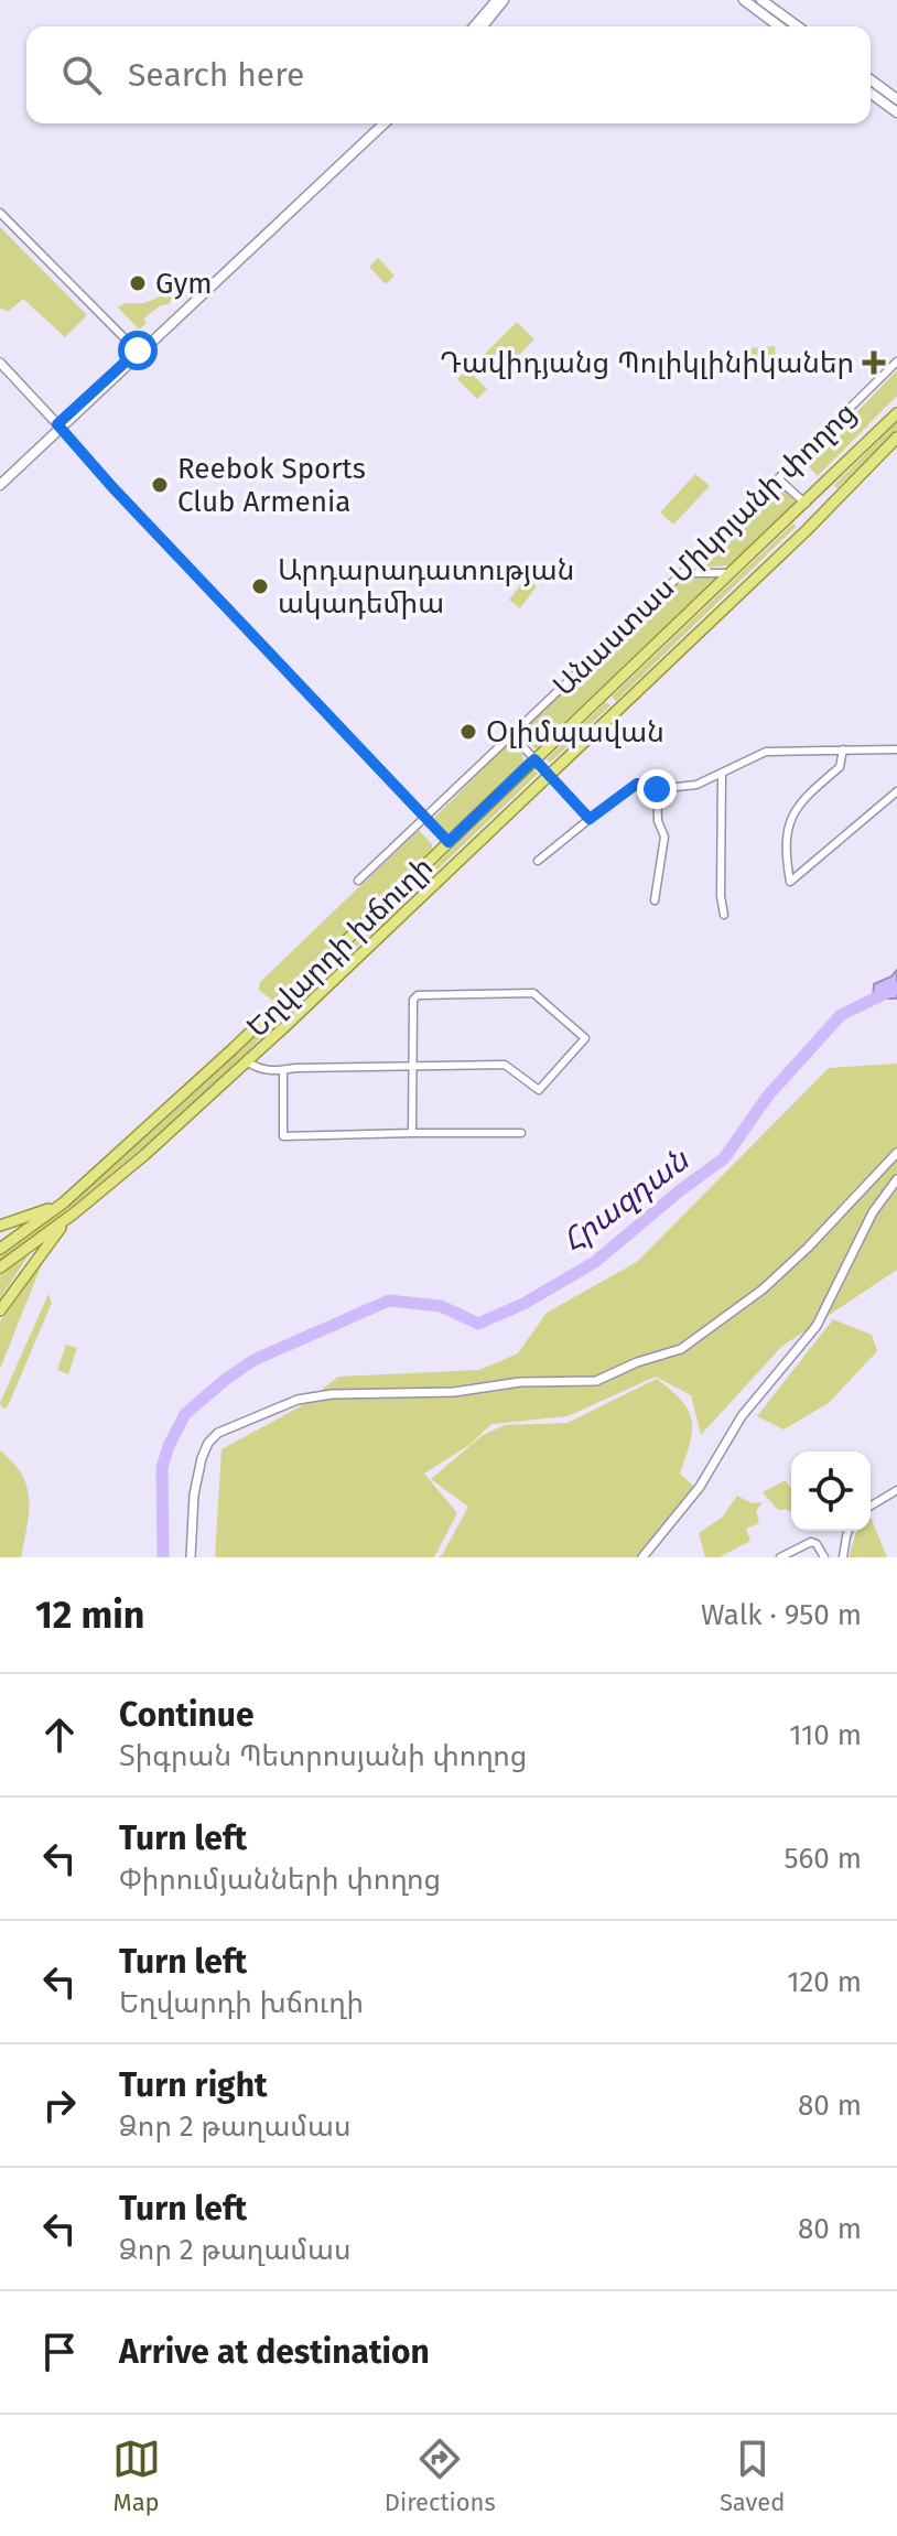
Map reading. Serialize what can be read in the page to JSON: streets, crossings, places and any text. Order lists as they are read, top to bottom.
{
  "streets": {
    "main road": ["Եղվարդի խճուղի"],
    "street": ["Անաստաս Միկոյանի փողոց"]
  },
  "water": ["Հրազդան"],
  "places": {
    "other": [
      "Gym",
      "Reebok Sports Club Armenia",
      "Արդարադատության ակադեմիա",
      "Օլիմպավան"
    ],
    "health": ["Դավիդյանց Պոլիկլինիկաներ"]
  },
  "page": {
    "search": "Search here",
    "heading": ["12 min", "Walk · 950 m"],
    "list": [
      ["Continue", "Տիգրան Պետրոսյանի փողոց", "110 m"],
      ["Turn left", "Փիրումյանների փողոց", "560 m"],
      ["Turn left", "Եղվարդի խճուղի", "120 m"],
      ["Turn right", "Ձոր 2 թաղամաս", "80 m"],
      ["Turn left", "Ձոր 2 թաղամաս", "80 m"],
      "Arrive at destination"
    ],
    "nav": ["Map", "Directions", "Saved"]
  }
}
